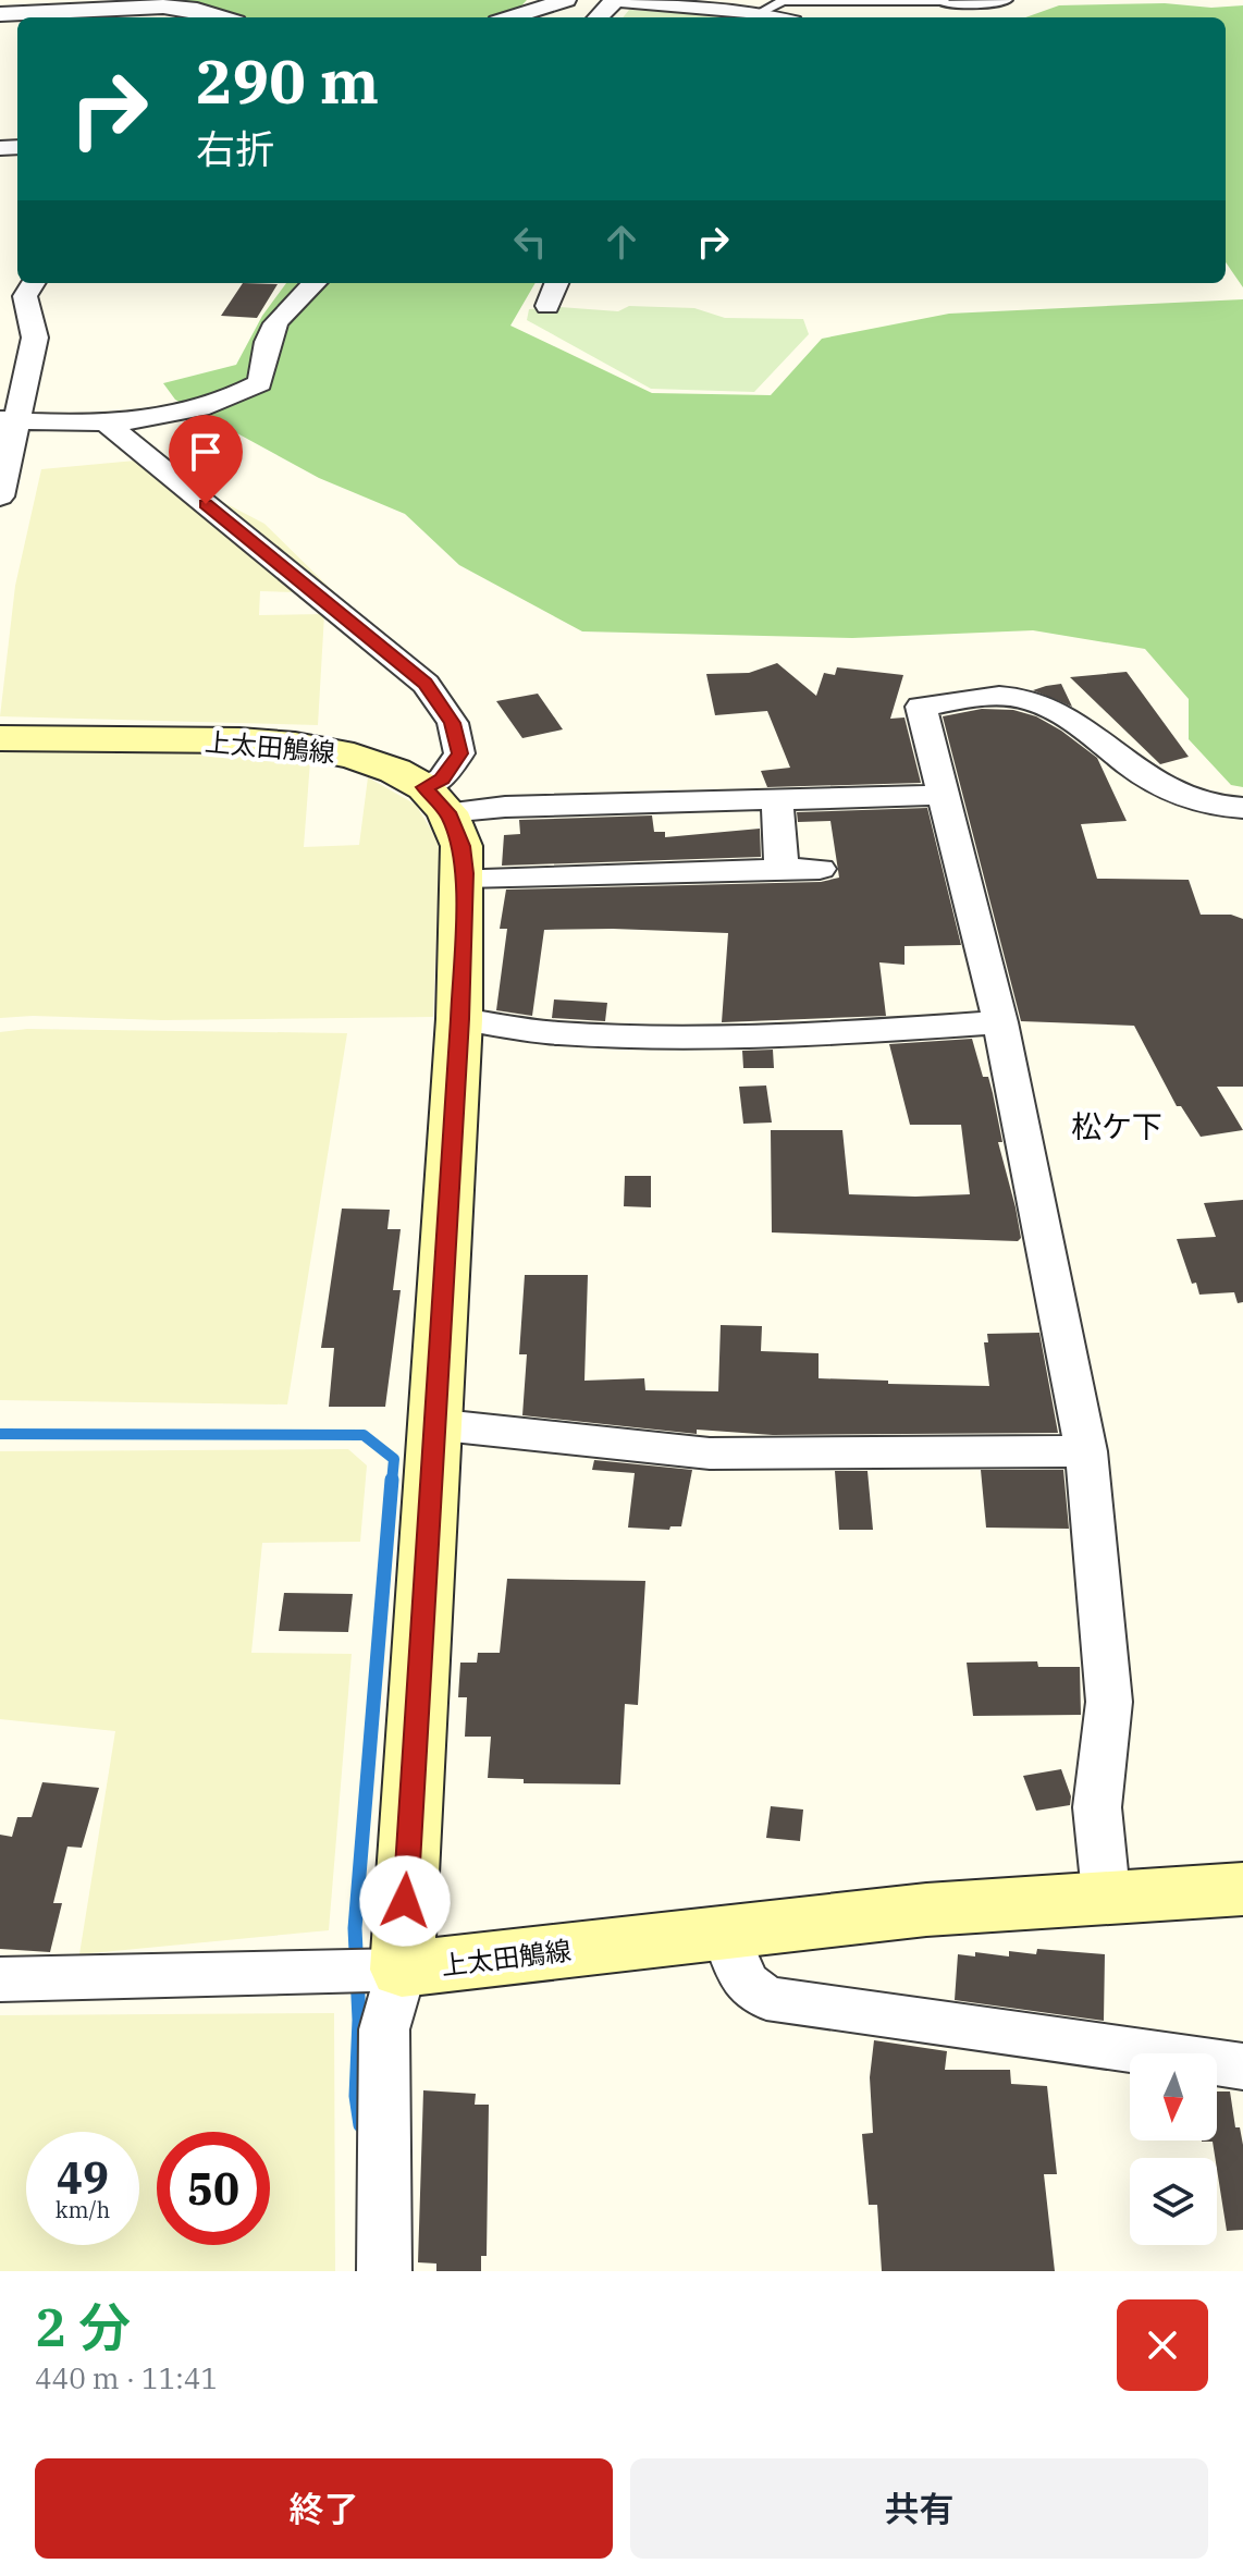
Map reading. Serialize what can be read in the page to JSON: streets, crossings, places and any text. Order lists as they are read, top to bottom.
{
  "streets": {
    "main road": ["上太田鵤線"]
  },
  "districts": ["松ケ下"],
  "north": "bottom",
  "page": {
    "turn": ["290 m", "右折"],
    "speed": "49 km/h",
    "limit": "50",
    "heading": ["2 分", "440 m · 11:41"],
    "buttons": ["終了", "共有"]
  }
}
